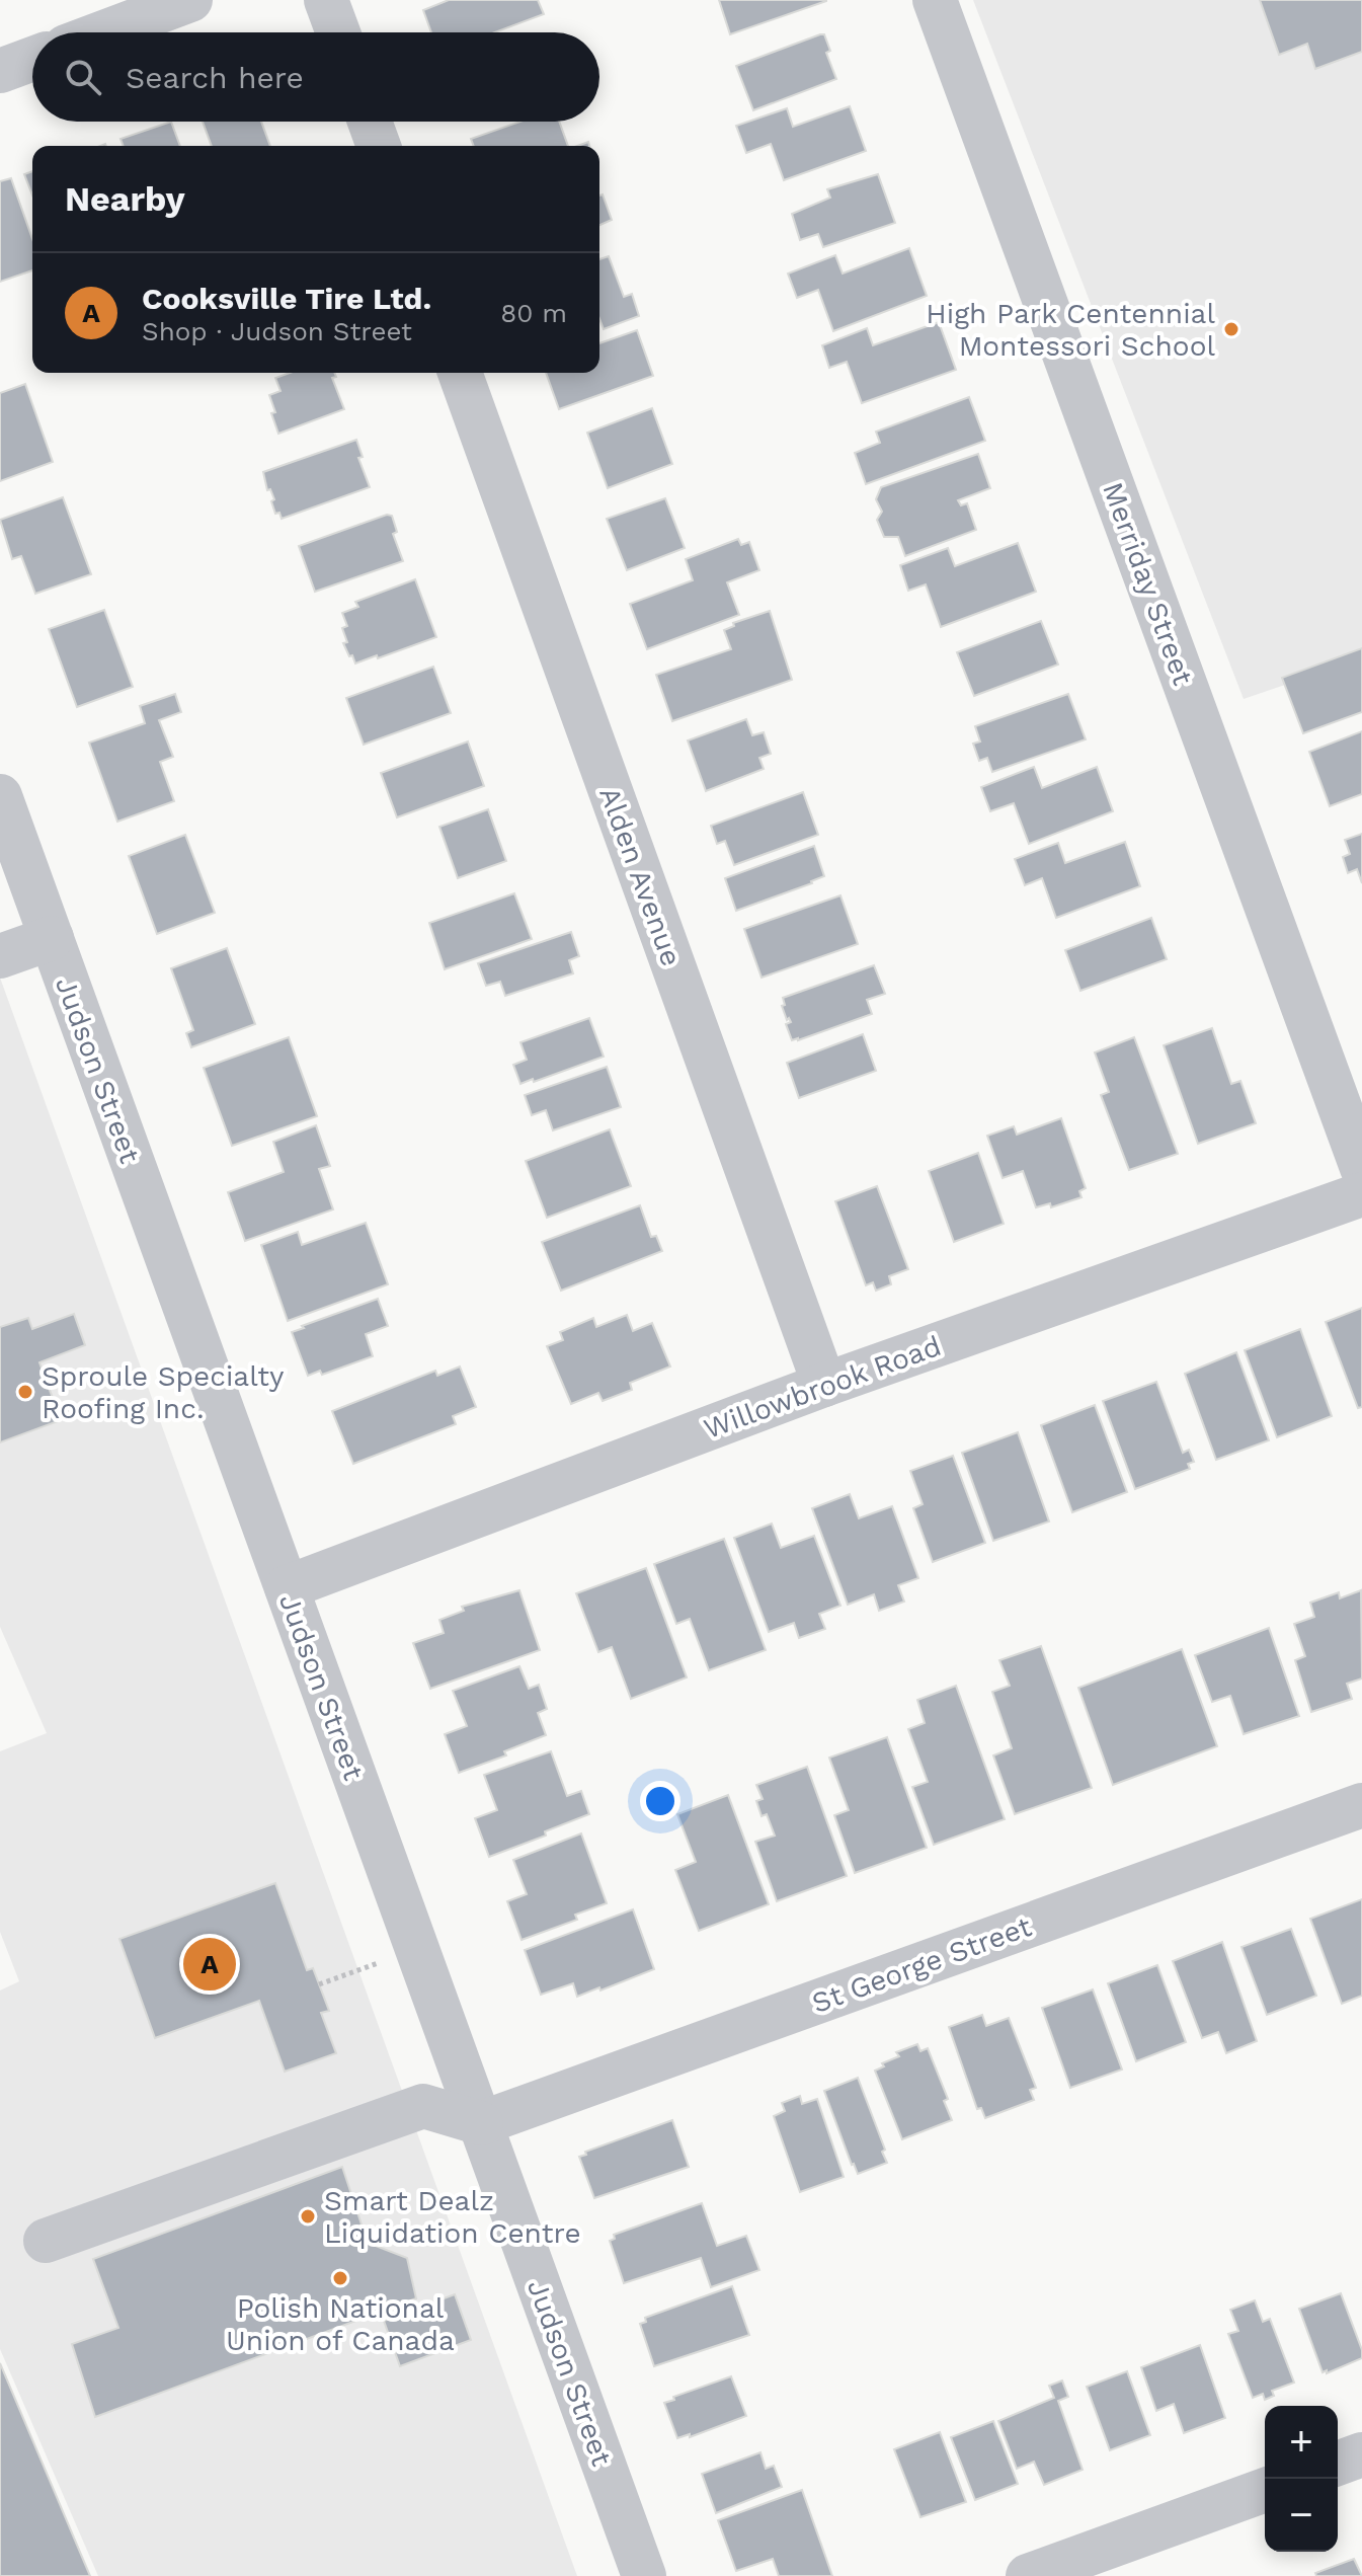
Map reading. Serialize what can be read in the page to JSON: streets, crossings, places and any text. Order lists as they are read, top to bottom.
{
  "streets": {
    "street": [
      "Merriday Street",
      "Alden Avenue",
      "Judson Street",
      "Willowbrook Road",
      "St George Street"
    ]
  },
  "crossings": [
    ["Alden Avenue", "Willowbrook Road"],
    ["Judson Street", "Willowbrook Road"],
    ["Judson Street", "St George Street"]
  ],
  "places": [
    "High Park Centennial Montessori School",
    "Sproule Specialty Roofing Inc.",
    "Smart Dealz Liquidation Centre",
    "Polish National Union of Canada"
  ],
  "page": {
    "search": "Search here",
    "heading": "Nearby",
    "list": [
      {
        "mark": "A",
        "name": "Cooksville Tire Ltd.",
        "note": "Shop · Judson Street",
        "value": "80 m"
      }
    ],
    "pins": "A",
    "map_buttons": ["+", "−"]
  }
}
